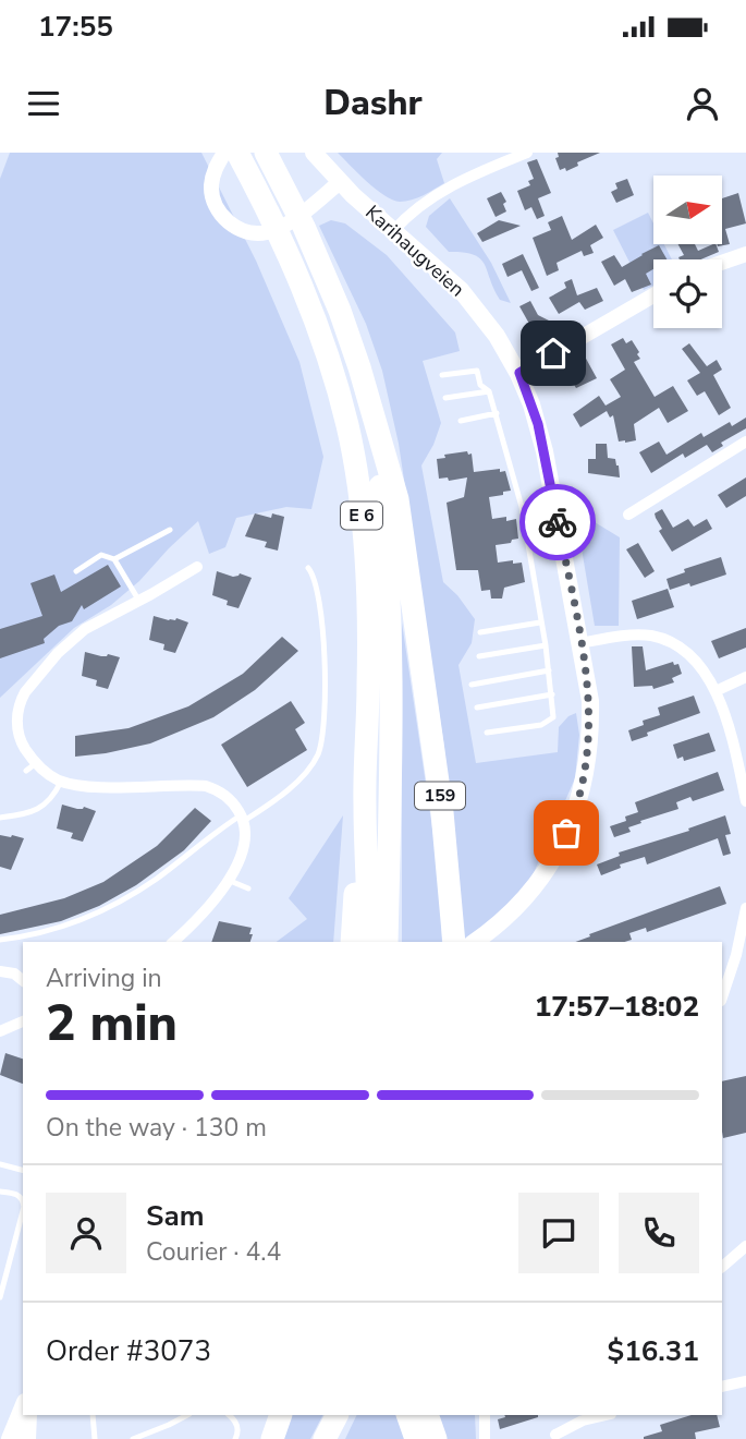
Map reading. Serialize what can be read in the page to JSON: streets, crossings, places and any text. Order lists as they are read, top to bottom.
{
  "streets": {
    "highway": ["E 6", "159"],
    "main road": ["Karihaugveien"]
  },
  "crossings": [
    ["E 6", "159"]
  ],
  "north": "right",
  "page": {
    "status": "17:55",
    "header": "Dashr",
    "heading": ["2 min", "Arriving in", "17:57–18:02"],
    "panel": [
      "Sam",
      "Courier · 4.4",
      "Order #3073",
      "$16.31"
    ],
    "bar": "On the way · 130 m"
  }
}
